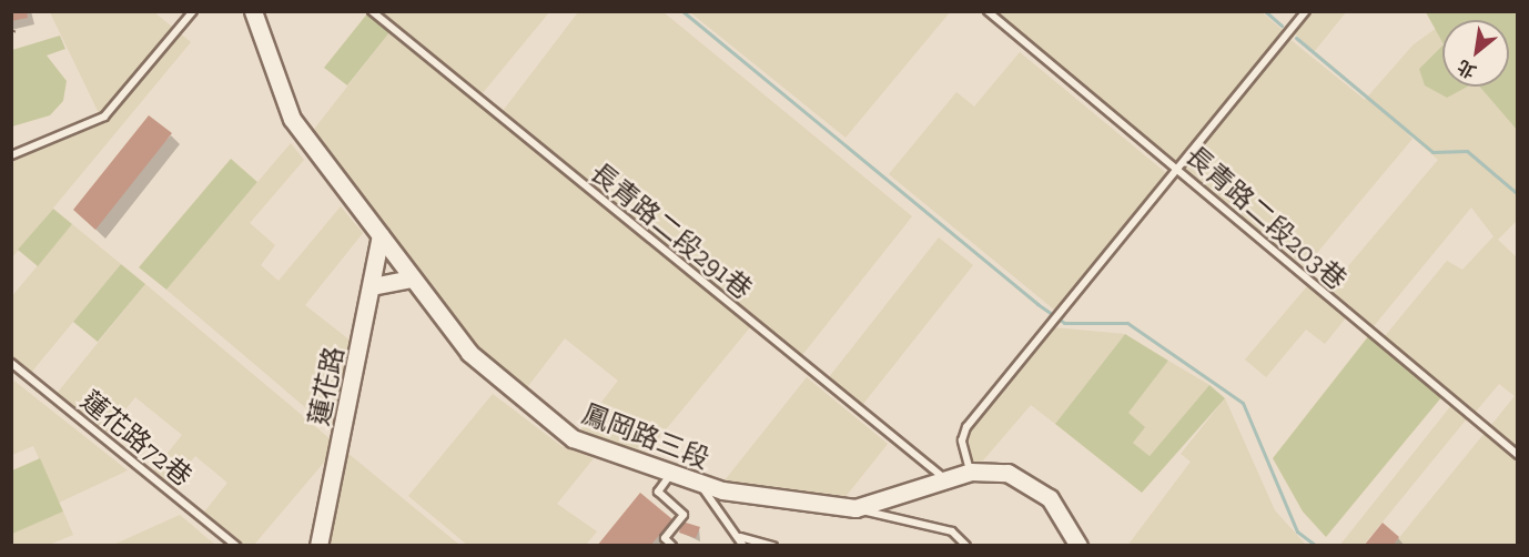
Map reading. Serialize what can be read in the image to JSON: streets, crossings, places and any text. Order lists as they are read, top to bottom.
{
  "streets": {
    "street": ["蓮花路", "鳳岡路三段"],
    "lane": ["長青路二段203巷", "長青路二段291巷", "蓮花路72巷"]
  },
  "crossings": [
    ["長青路二段291巷", "鳳岡路三段"],
    ["蓮花路", "鳳岡路三段"]
  ],
  "north": "bottom left"
}
